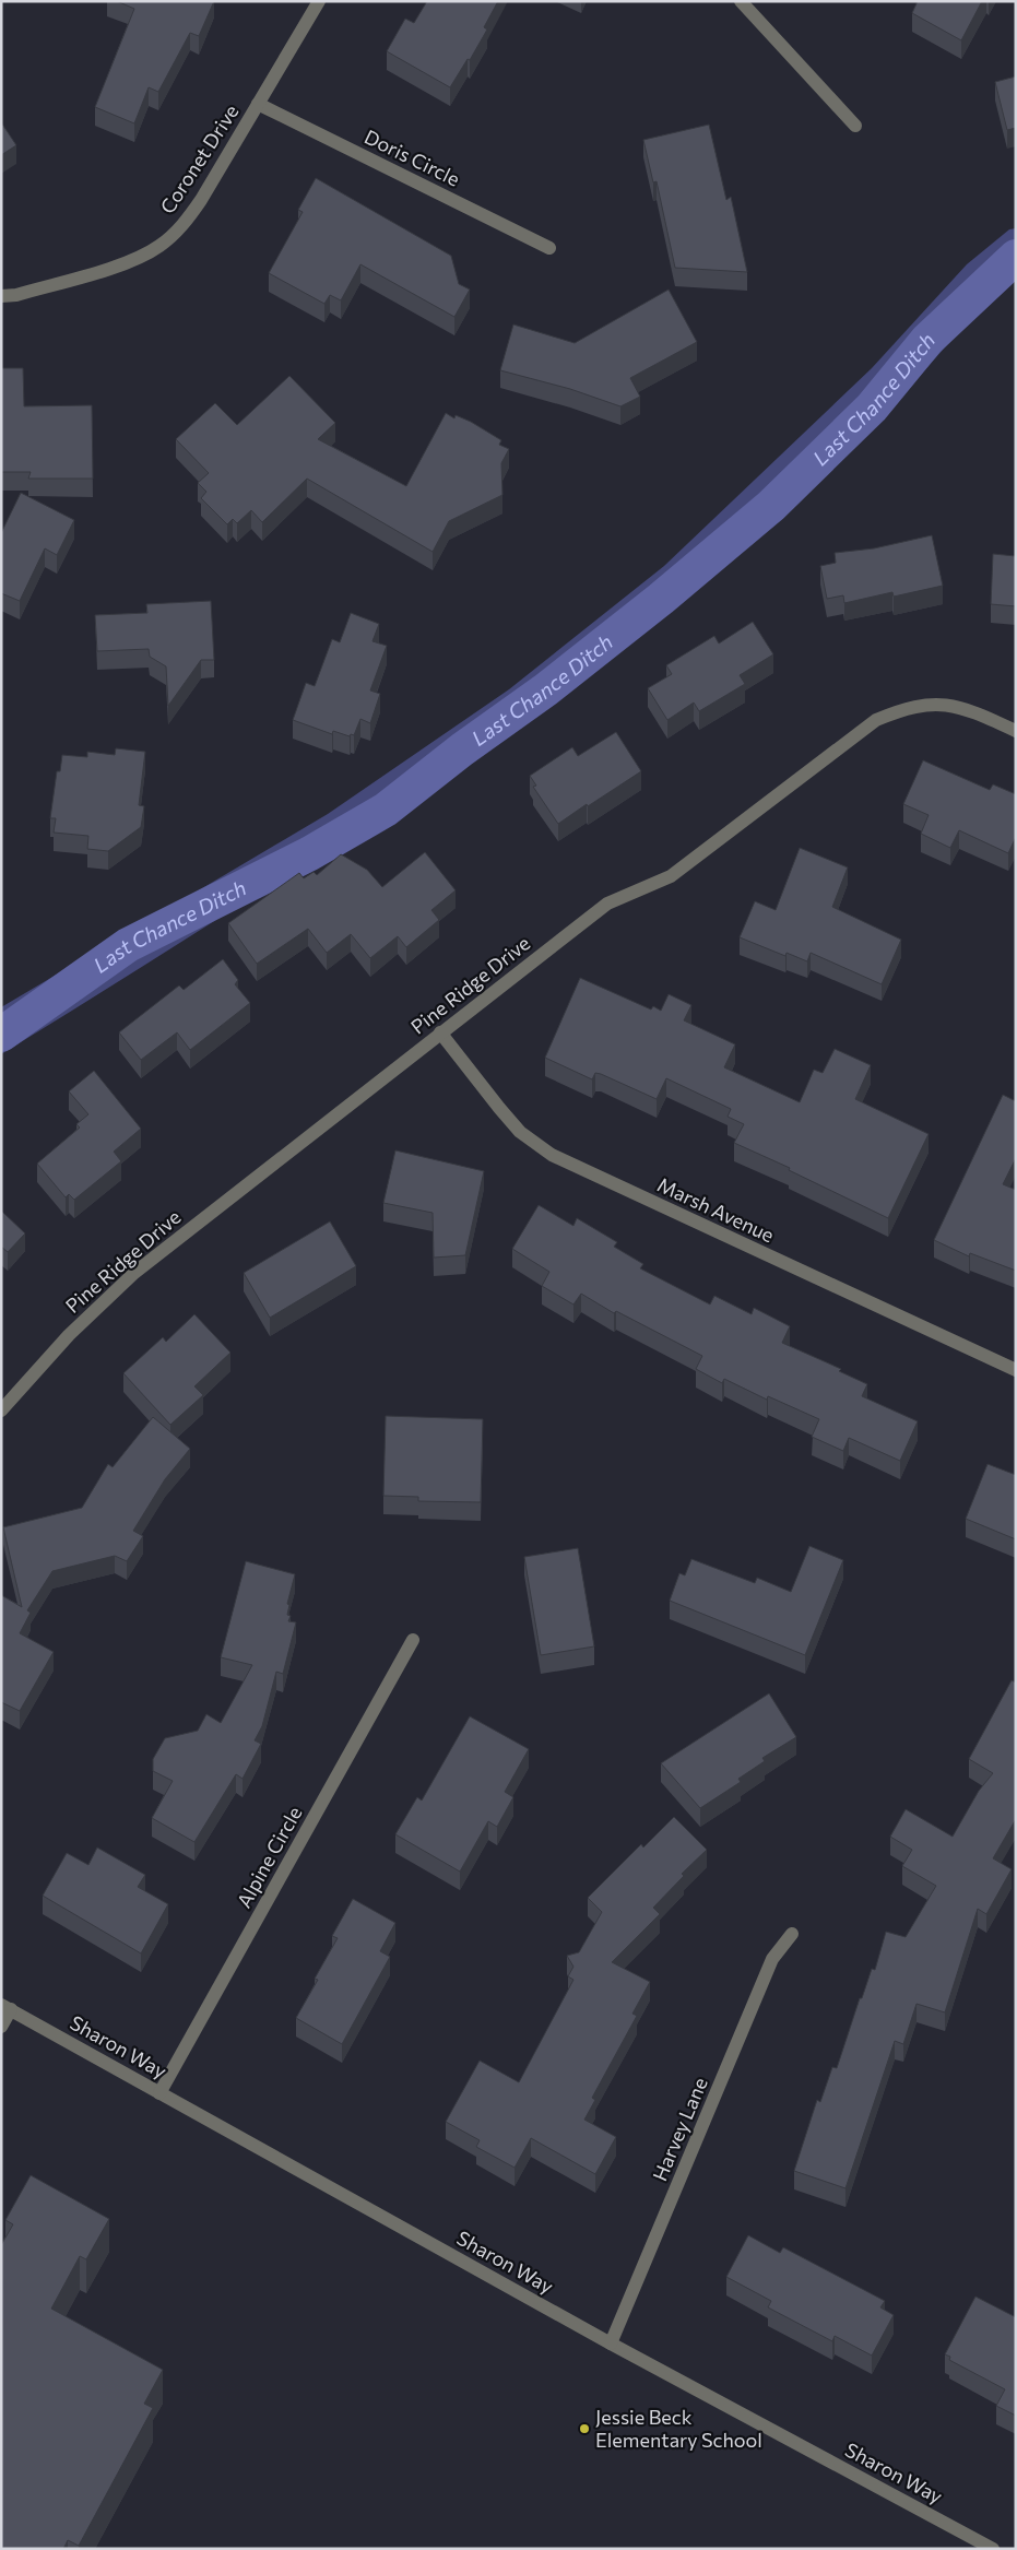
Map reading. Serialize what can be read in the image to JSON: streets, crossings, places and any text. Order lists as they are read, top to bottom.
{
  "streets": {
    "street": [
      "Doris Circle",
      "Coronet Drive",
      "Pine Ridge Drive",
      "Marsh Avenue",
      "Alpine Circle",
      "Sharon Way",
      "Harvey Lane"
    ]
  },
  "crossings": [
    ["Doris Circle", "Coronet Drive"],
    ["Pine Ridge Drive", "Marsh Avenue"],
    ["Alpine Circle", "Sharon Way"],
    ["Sharon Way", "Harvey Lane"]
  ],
  "water": ["Last Chance Ditch"],
  "places": ["Jessie Beck Elementary School"]
}
